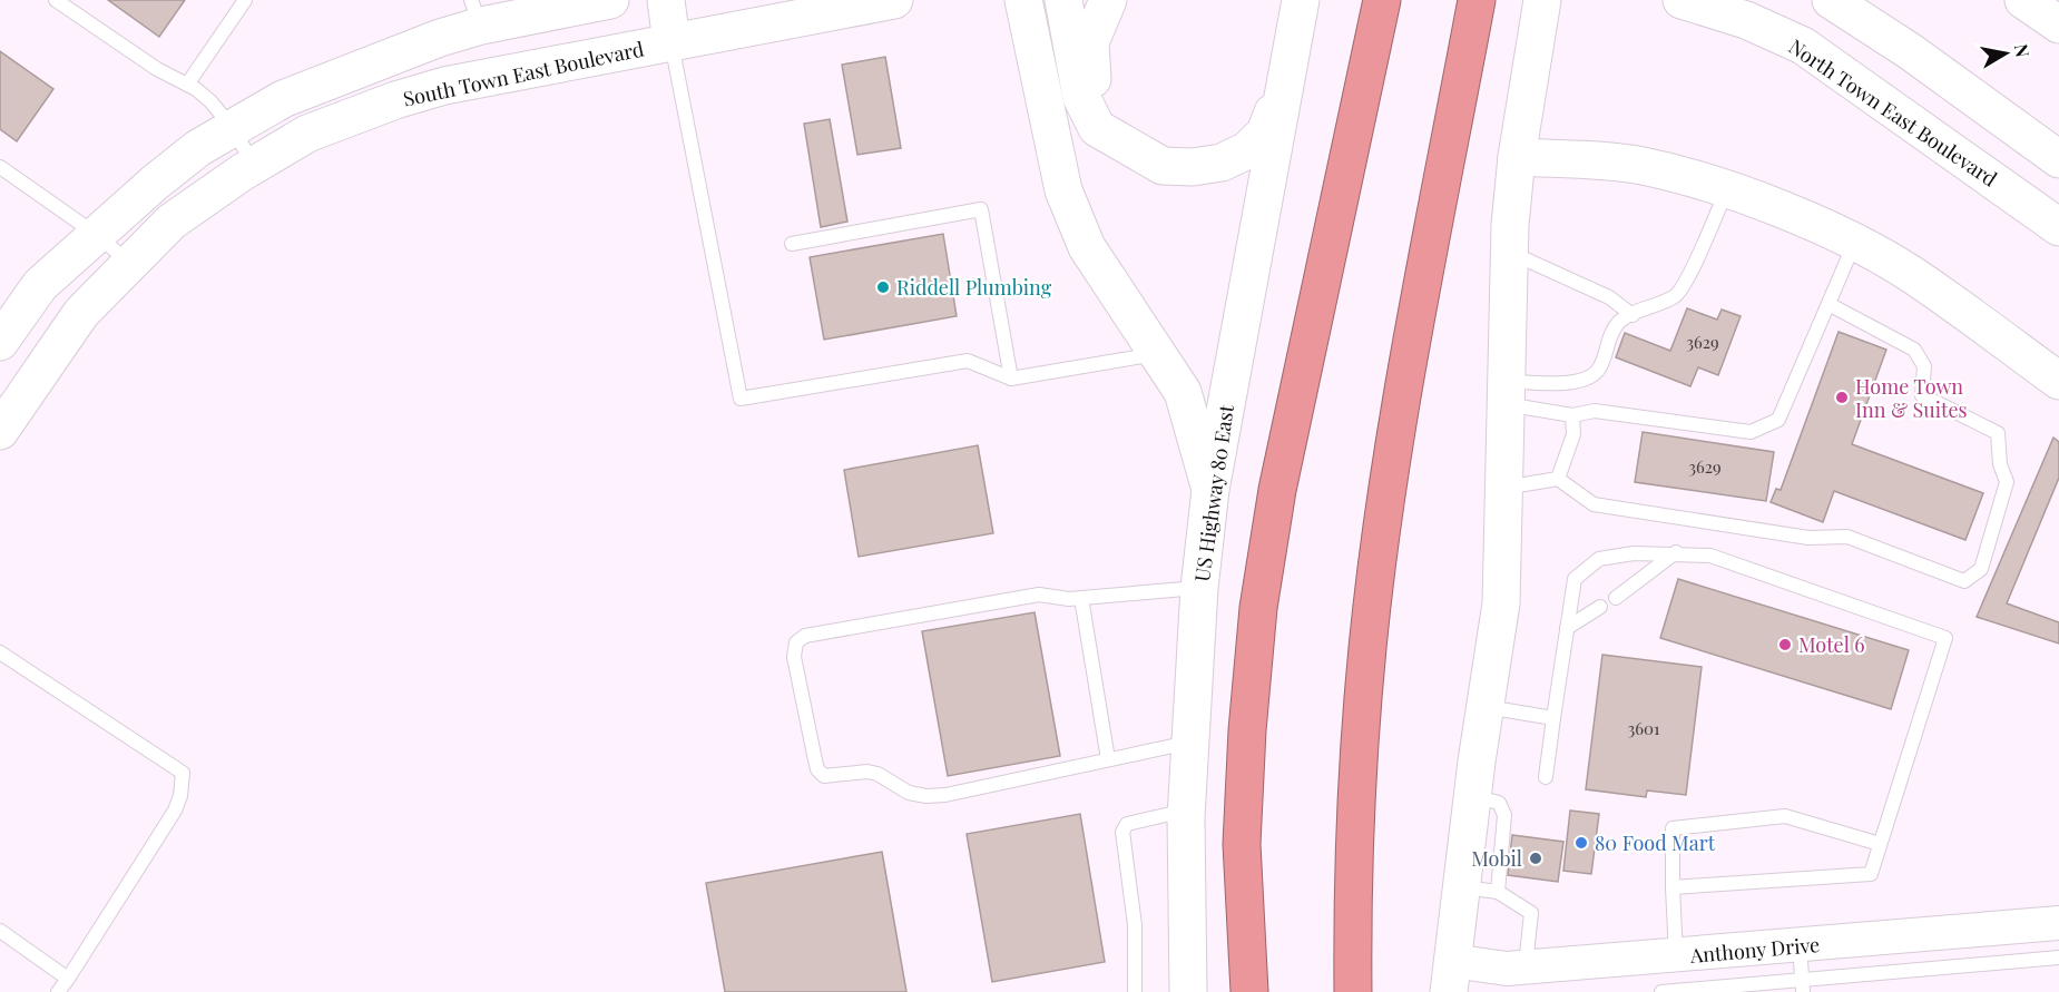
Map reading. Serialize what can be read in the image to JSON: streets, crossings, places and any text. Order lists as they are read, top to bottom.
{
  "streets": {
    "main road": ["South Town East Boulevard", "North Town East Boulevard", "US Highway 80 East"],
    "street": ["Anthony Drive"]
  },
  "places": [
    "Riddell Plumbing",
    "Home Town Inn & Suites",
    "Motel 6",
    "80 Food Mart",
    "Mobil"
  ],
  "house_numbers": ["3629", "3629", "3601"],
  "north": "right"
}
